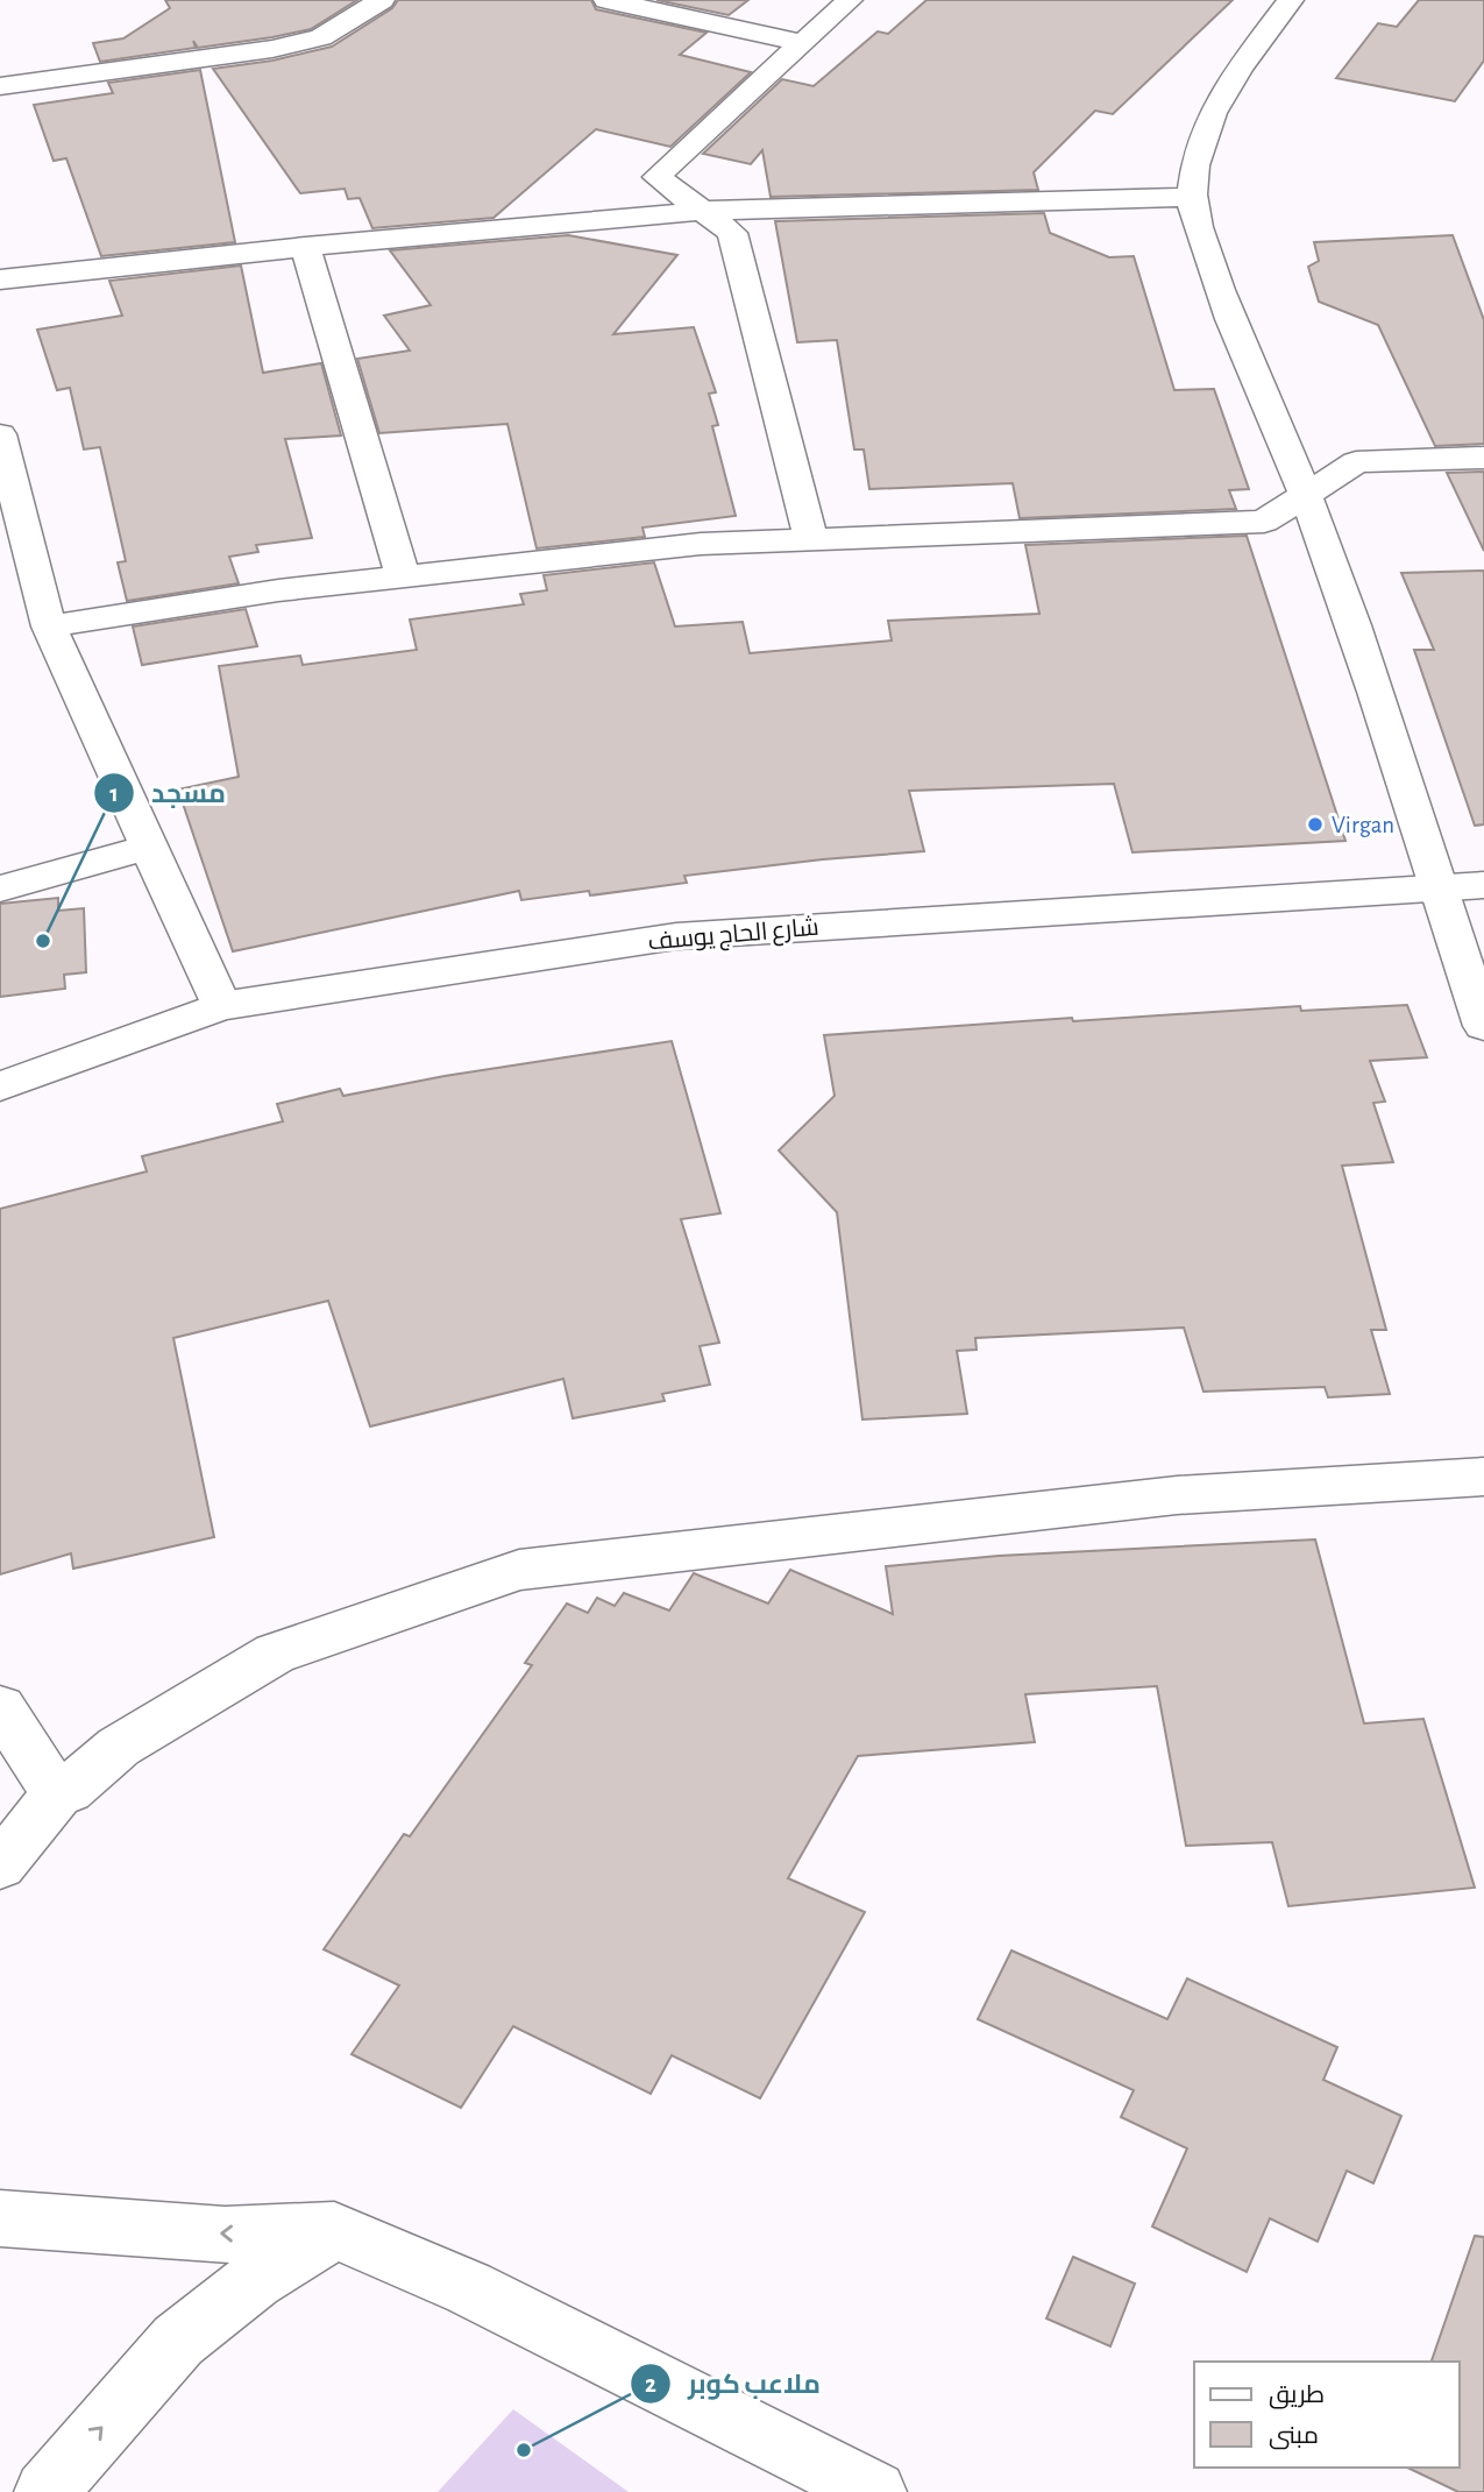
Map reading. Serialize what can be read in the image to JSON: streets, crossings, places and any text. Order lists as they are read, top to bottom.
{
  "streets": {
    "street": ["شارع الحاج يوسف"]
  },
  "places": ["Virgan", "مسجد", "ملاعب كوبر"],
  "legend": ["طريق", "مبنى"]
}
